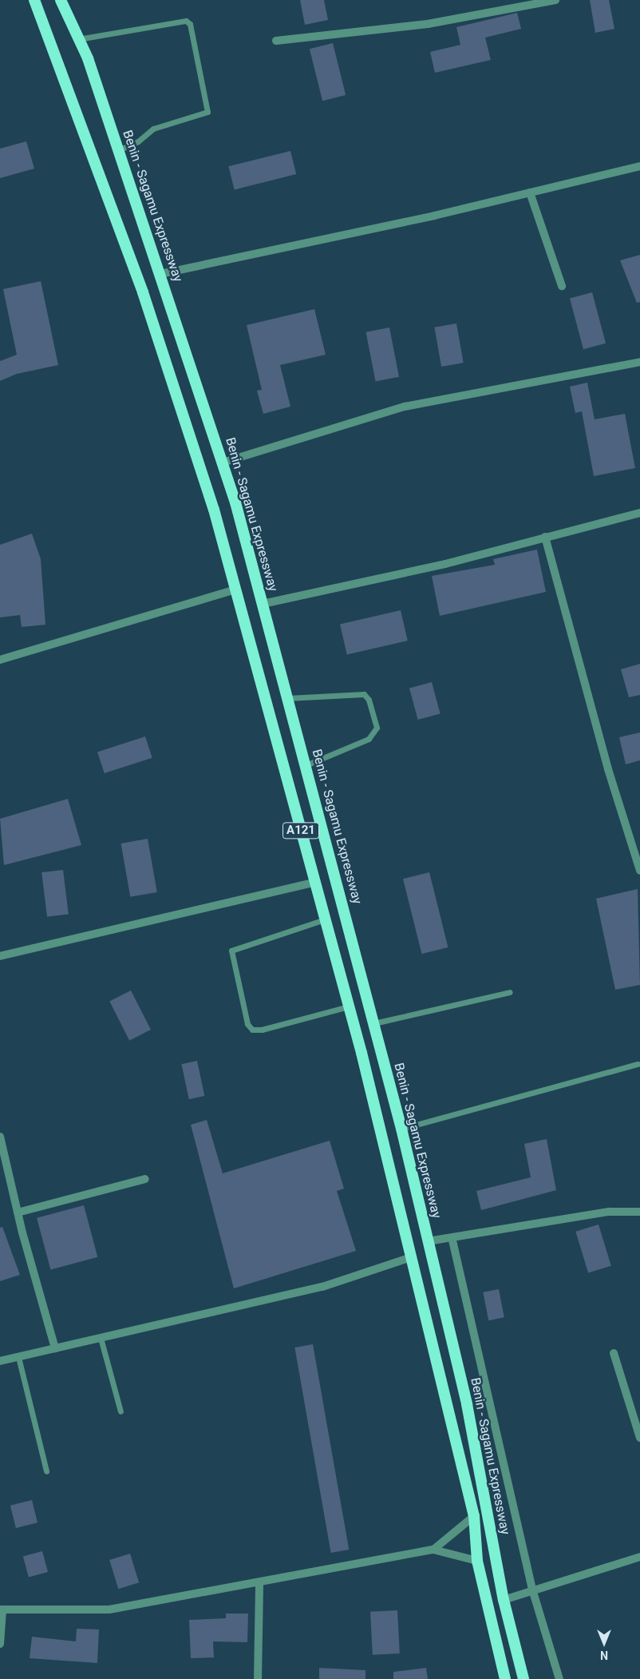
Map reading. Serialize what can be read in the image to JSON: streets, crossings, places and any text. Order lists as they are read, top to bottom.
{
  "streets": {
    "highway": ["Benin - Sagamu Expressway", "A121"]
  },
  "north": "bottom"
}
